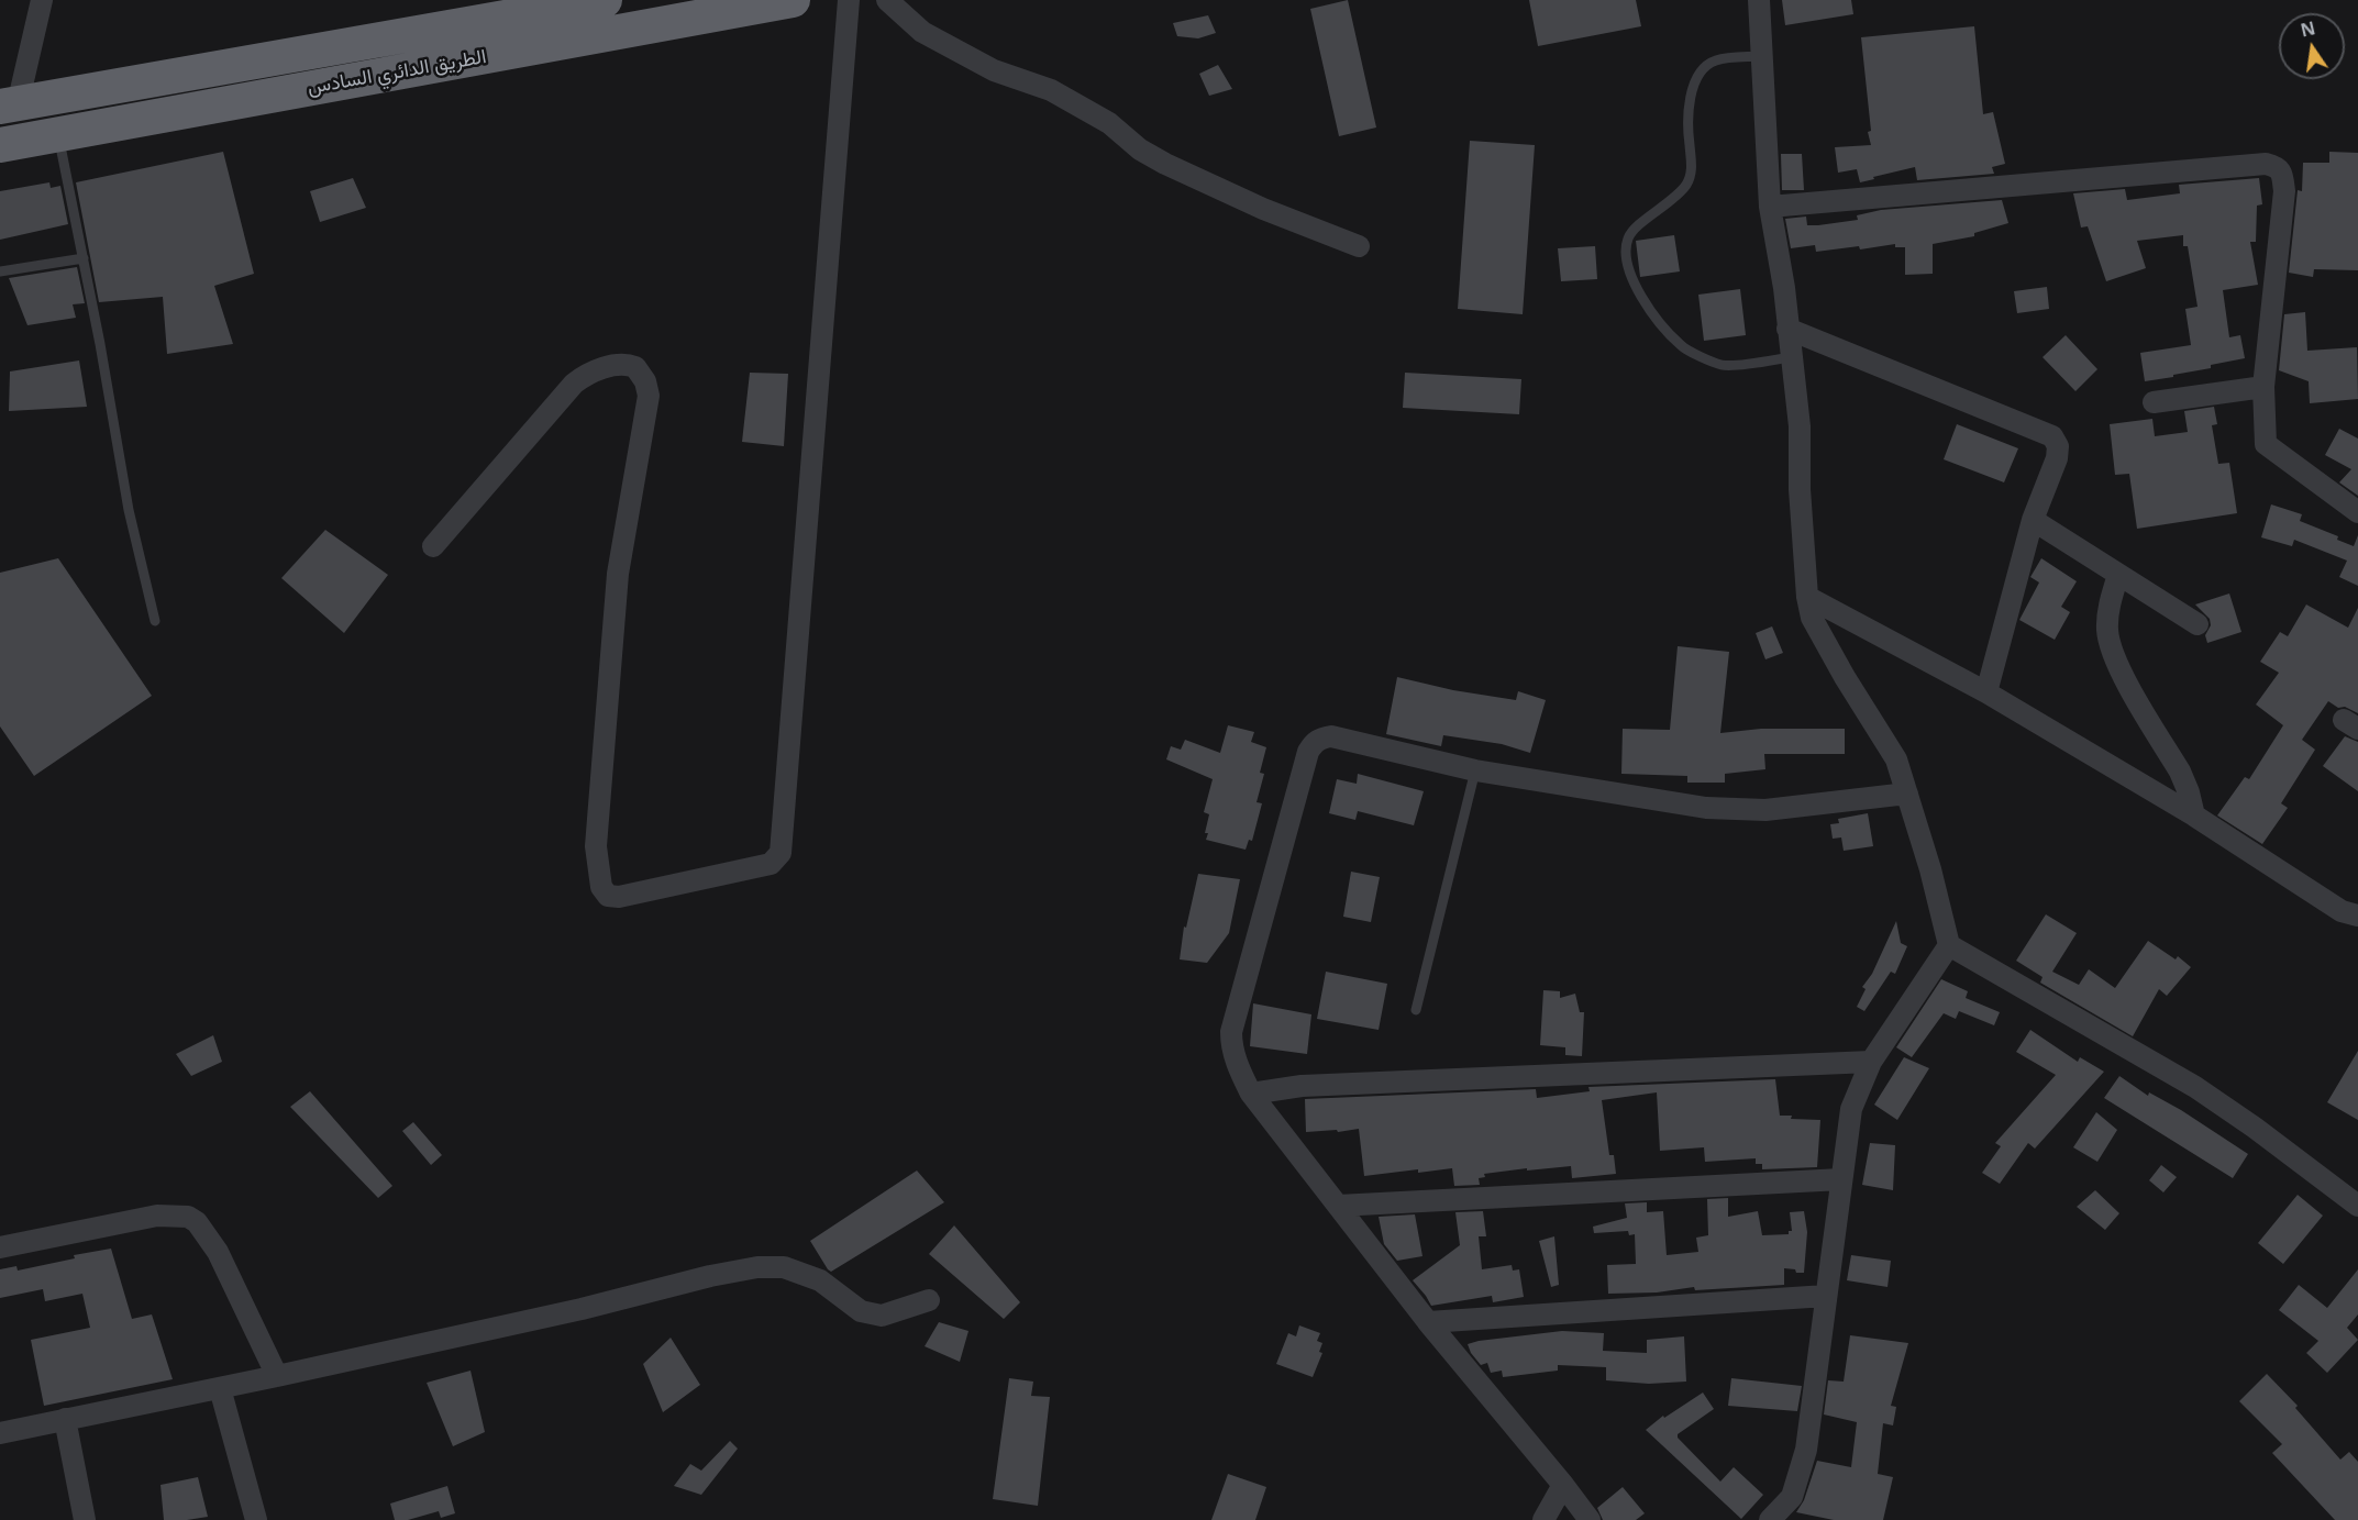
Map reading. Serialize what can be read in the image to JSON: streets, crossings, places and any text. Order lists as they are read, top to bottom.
{
  "streets": {
    "highway": ["الطريق الدائري السادس"]
  },
  "north": "top"
}
